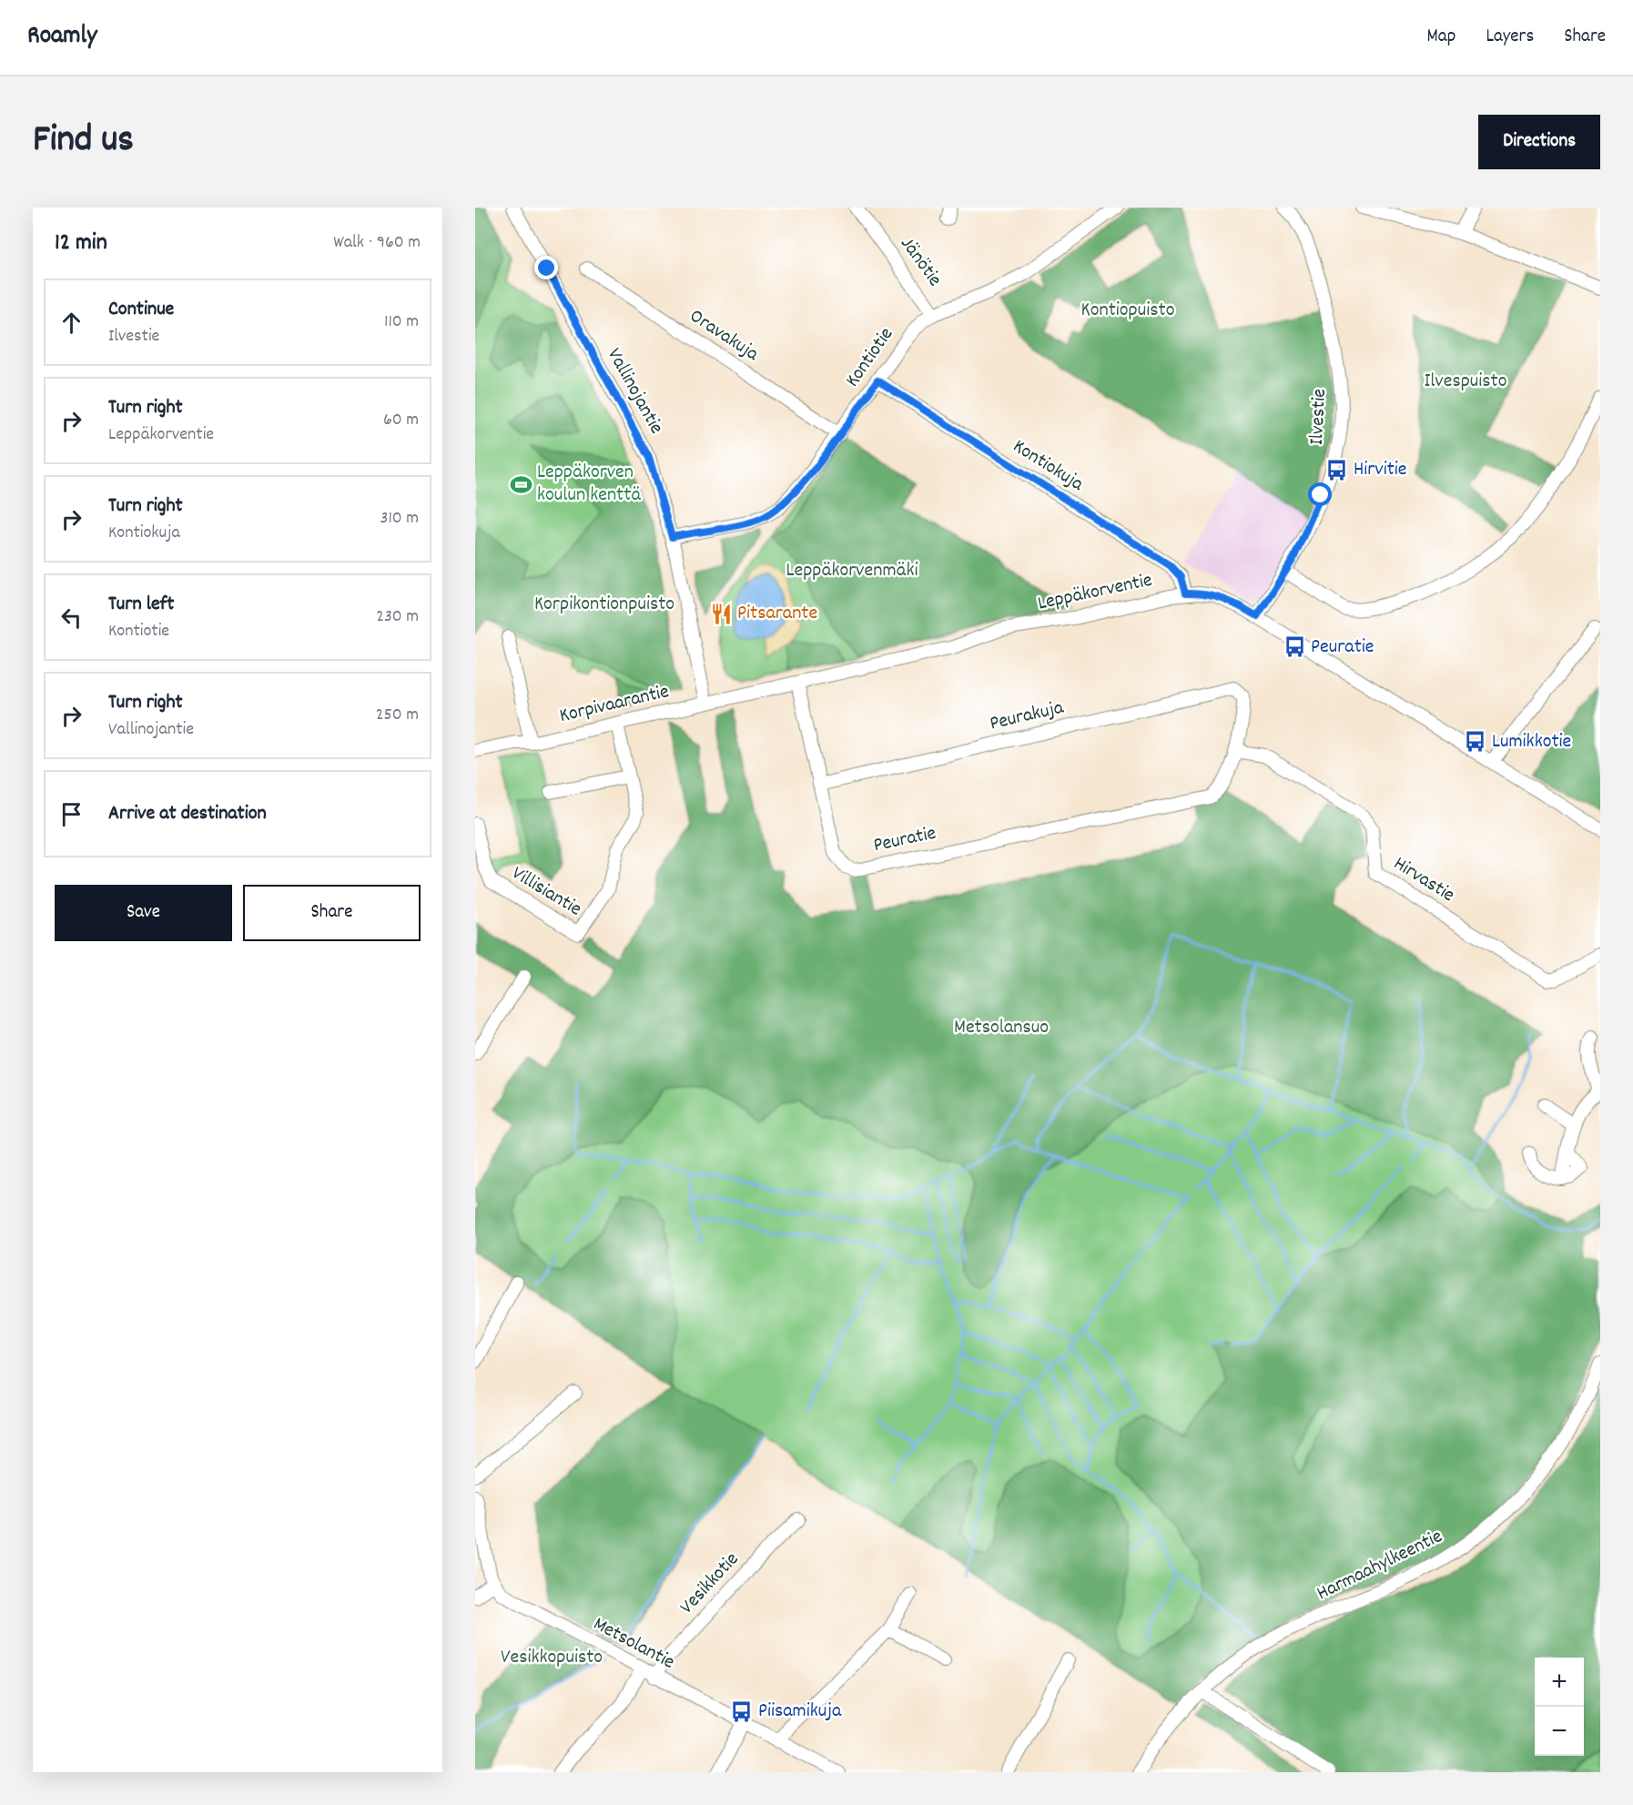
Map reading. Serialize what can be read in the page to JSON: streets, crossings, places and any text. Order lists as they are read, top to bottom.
{
  "streets": {
    "street": [
      "Jänötie",
      "Oravakuja",
      "Kontiotie",
      "Vallinojantie",
      "Ilvestie",
      "Kontiokuja",
      "Leppäkorventie",
      "Korpivaarantie",
      "Peurakuja",
      "Peuratie",
      "Hirvastie",
      "Villisiantie",
      "Harmaahylkeentie",
      "Vesikkotie",
      "Metsolantie"
    ]
  },
  "crossings": [
    ["Jänötie", "Kontiotie"],
    ["Oravakuja", "Kontiotie"],
    ["Kontiotie", "Vallinojantie"],
    ["Kontiotie", "Kontiokuja"],
    ["Vallinojantie", "Leppäkorventie"],
    ["Vallinojantie", "Korpivaarantie"],
    ["Ilvestie", "Leppäkorventie"],
    ["Kontiokuja", "Leppäkorventie"],
    ["Leppäkorventie", "Korpivaarantie"],
    ["Leppäkorventie", "Peuratie"],
    ["Korpivaarantie", "Villisiantie"],
    ["Peurakuja", "Peuratie"],
    ["Peuratie", "Hirvastie"],
    ["Vesikkotie", "Metsolantie"]
  ],
  "parks": [
    "Kontiopuisto",
    "Ilvespuisto",
    "Leppäkorvenmäki",
    "Korpikontionpuisto",
    "Metsolansuo",
    "Vesikkopuisto"
  ],
  "places": {
    "bus stop": [
      "Hirvitie",
      "Peuratie",
      "Lumikkotie",
      "Piisamikuja"
    ],
    "sports": ["Leppäkorven koulun kenttä"],
    "restaurant": ["Pitsarante"]
  },
  "page": {
    "header": "Roamly",
    "nav": ["Map", "Layers", "Share"],
    "title": "Find us",
    "buttons": [
      "Directions",
      ["Save", "Share"]
    ],
    "heading": ["12 min", "Walk · 960 m"],
    "list": [
      ["Continue", "Ilvestie", "110 m"],
      ["Turn right", "Leppäkorventie", "60 m"],
      ["Turn right", "Kontiokuja", "310 m"],
      ["Turn left", "Kontiotie", "230 m"],
      ["Turn right", "Vallinojantie", "250 m"],
      "Arrive at destination"
    ],
    "map_buttons": ["+", "−"]
  }
}
